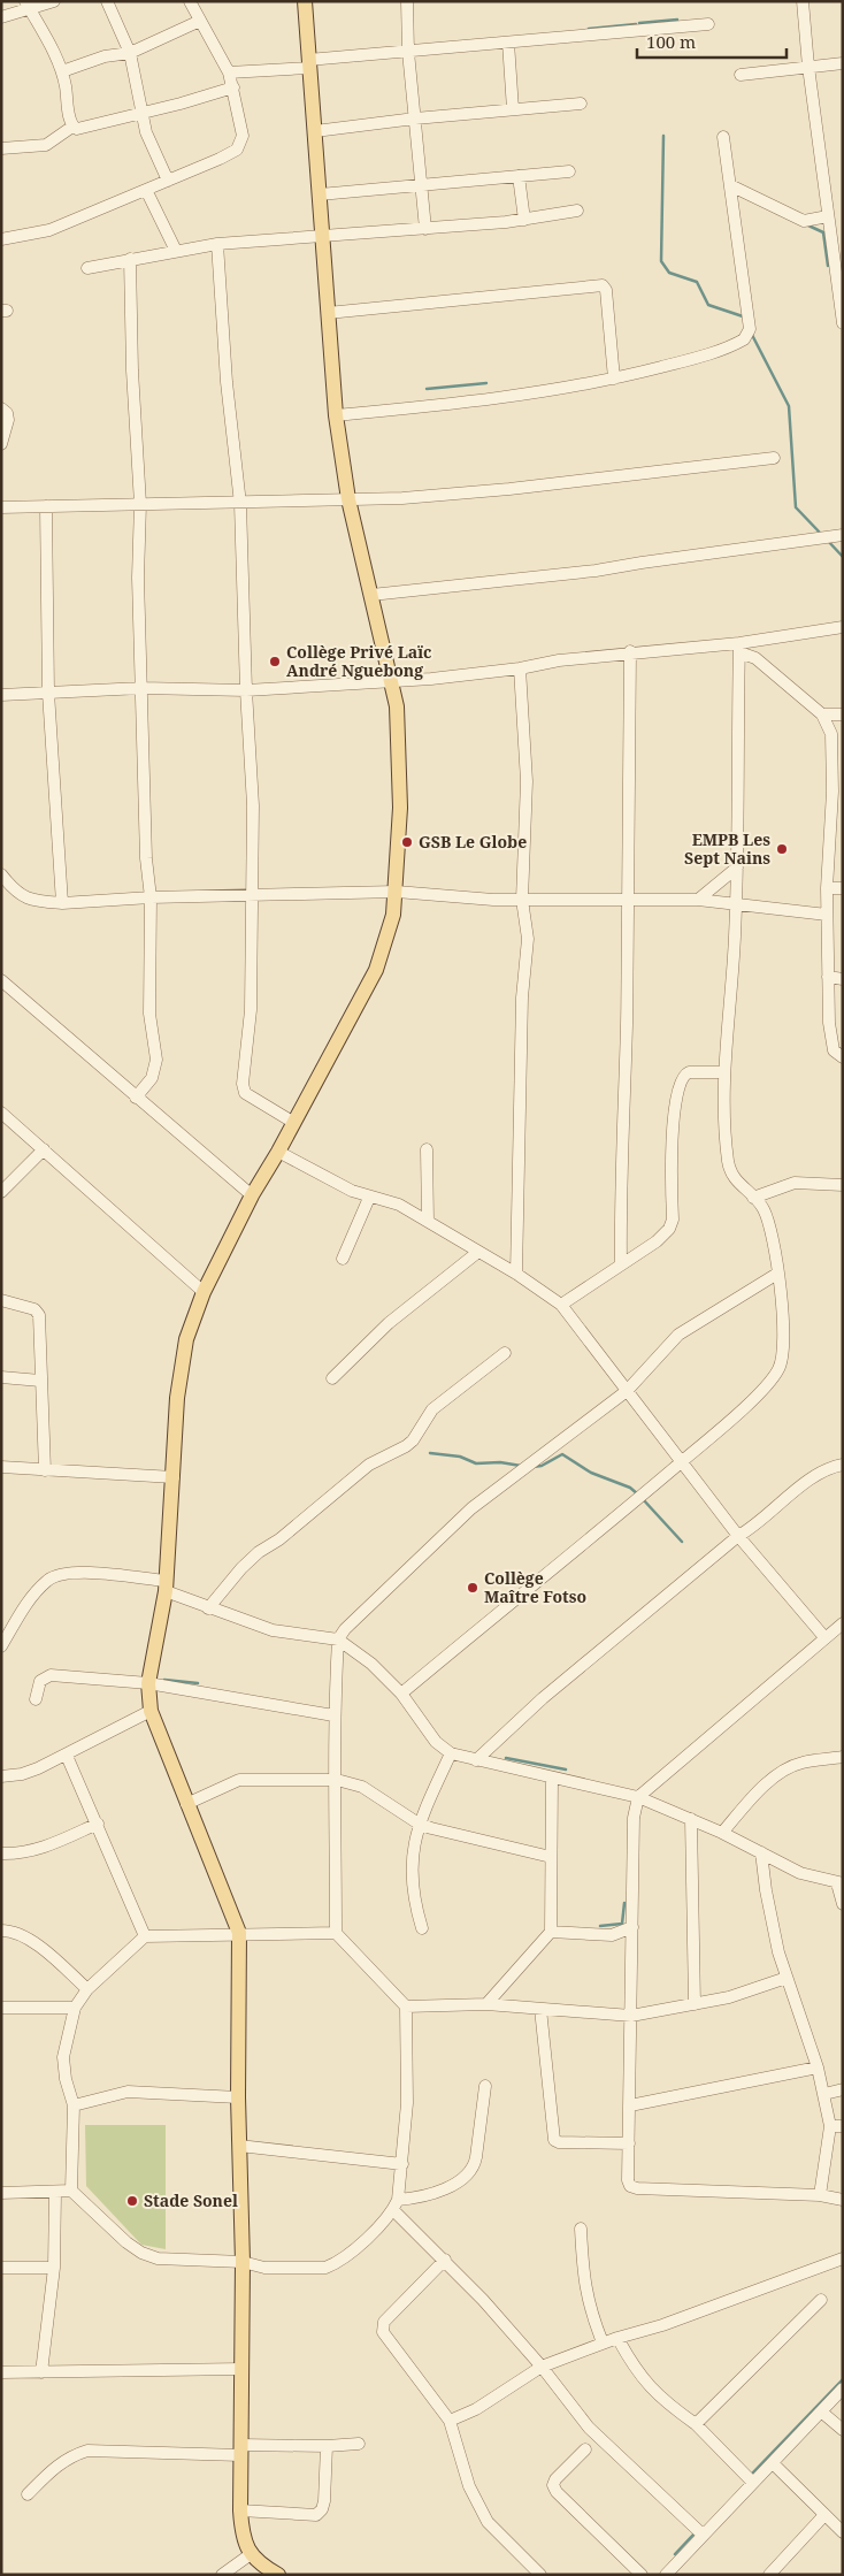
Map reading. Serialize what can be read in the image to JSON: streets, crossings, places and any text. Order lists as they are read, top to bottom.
{
  "places": [
    "Collège Privé Laïc André Nguebong",
    "GSB Le Globe",
    "EMPB Les Sept Nains",
    "Collège Maître Fotso",
    "Stade Sonel"
  ],
  "scale_bar": "100 m"
}
